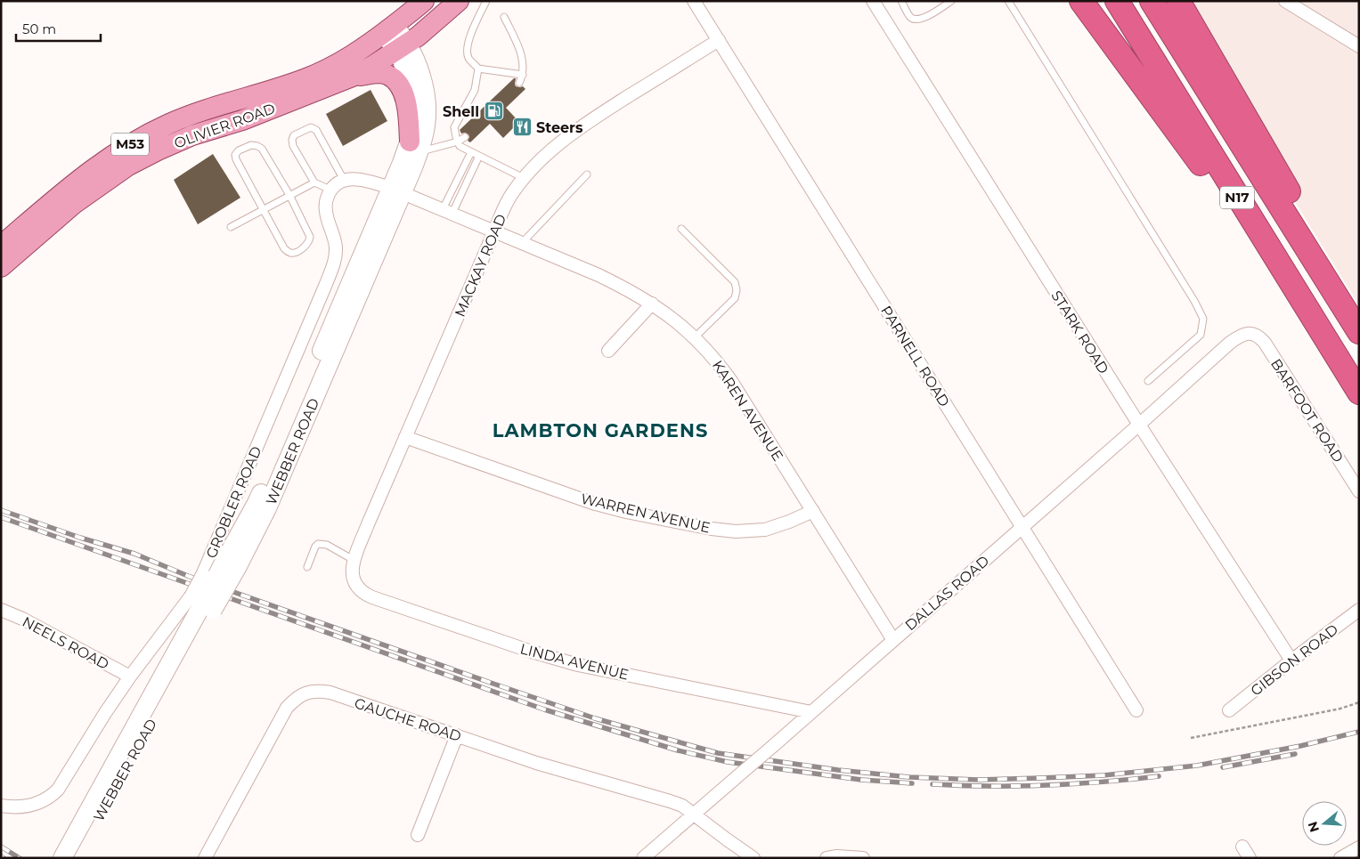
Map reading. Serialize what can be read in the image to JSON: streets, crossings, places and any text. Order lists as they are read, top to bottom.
{
  "streets": {
    "highway": ["N17"],
    "main road": ["OLIVIER ROAD", "M53", "WEBBER ROAD"],
    "street": [
      "MACKAY ROAD",
      "STARK ROAD",
      "PARNELL ROAD",
      "KAREN AVENUE",
      "BARFOOT ROAD",
      "GROBLER ROAD",
      "WARREN AVENUE",
      "DALLAS ROAD",
      "NEELS ROAD",
      "GIBSON ROAD",
      "LINDA AVENUE",
      "GAUCHE ROAD"
    ]
  },
  "crossings": [
    ["OLIVIER ROAD", "WEBBER ROAD"],
    ["MACKAY ROAD", "PARNELL ROAD"],
    ["MACKAY ROAD", "KAREN AVENUE"],
    ["MACKAY ROAD", "WARREN AVENUE"],
    ["MACKAY ROAD", "LINDA AVENUE"],
    ["STARK ROAD", "DALLAS ROAD"],
    ["STARK ROAD", "GIBSON ROAD"],
    ["PARNELL ROAD", "DALLAS ROAD"],
    ["KAREN AVENUE", "WEBBER ROAD"],
    ["KAREN AVENUE", "WARREN AVENUE"],
    ["KAREN AVENUE", "DALLAS ROAD"],
    ["BARFOOT ROAD", "DALLAS ROAD"],
    ["WEBBER ROAD", "GROBLER ROAD"],
    ["GROBLER ROAD", "NEELS ROAD"],
    ["DALLAS ROAD", "LINDA AVENUE"],
    ["DALLAS ROAD", "GAUCHE ROAD"]
  ],
  "districts": ["LAMBTON GARDENS"],
  "places": {
    "fuel station": ["Shell"],
    "restaurant": ["Steers"]
  },
  "scale_bar": "50 m",
  "north": "left"
}
